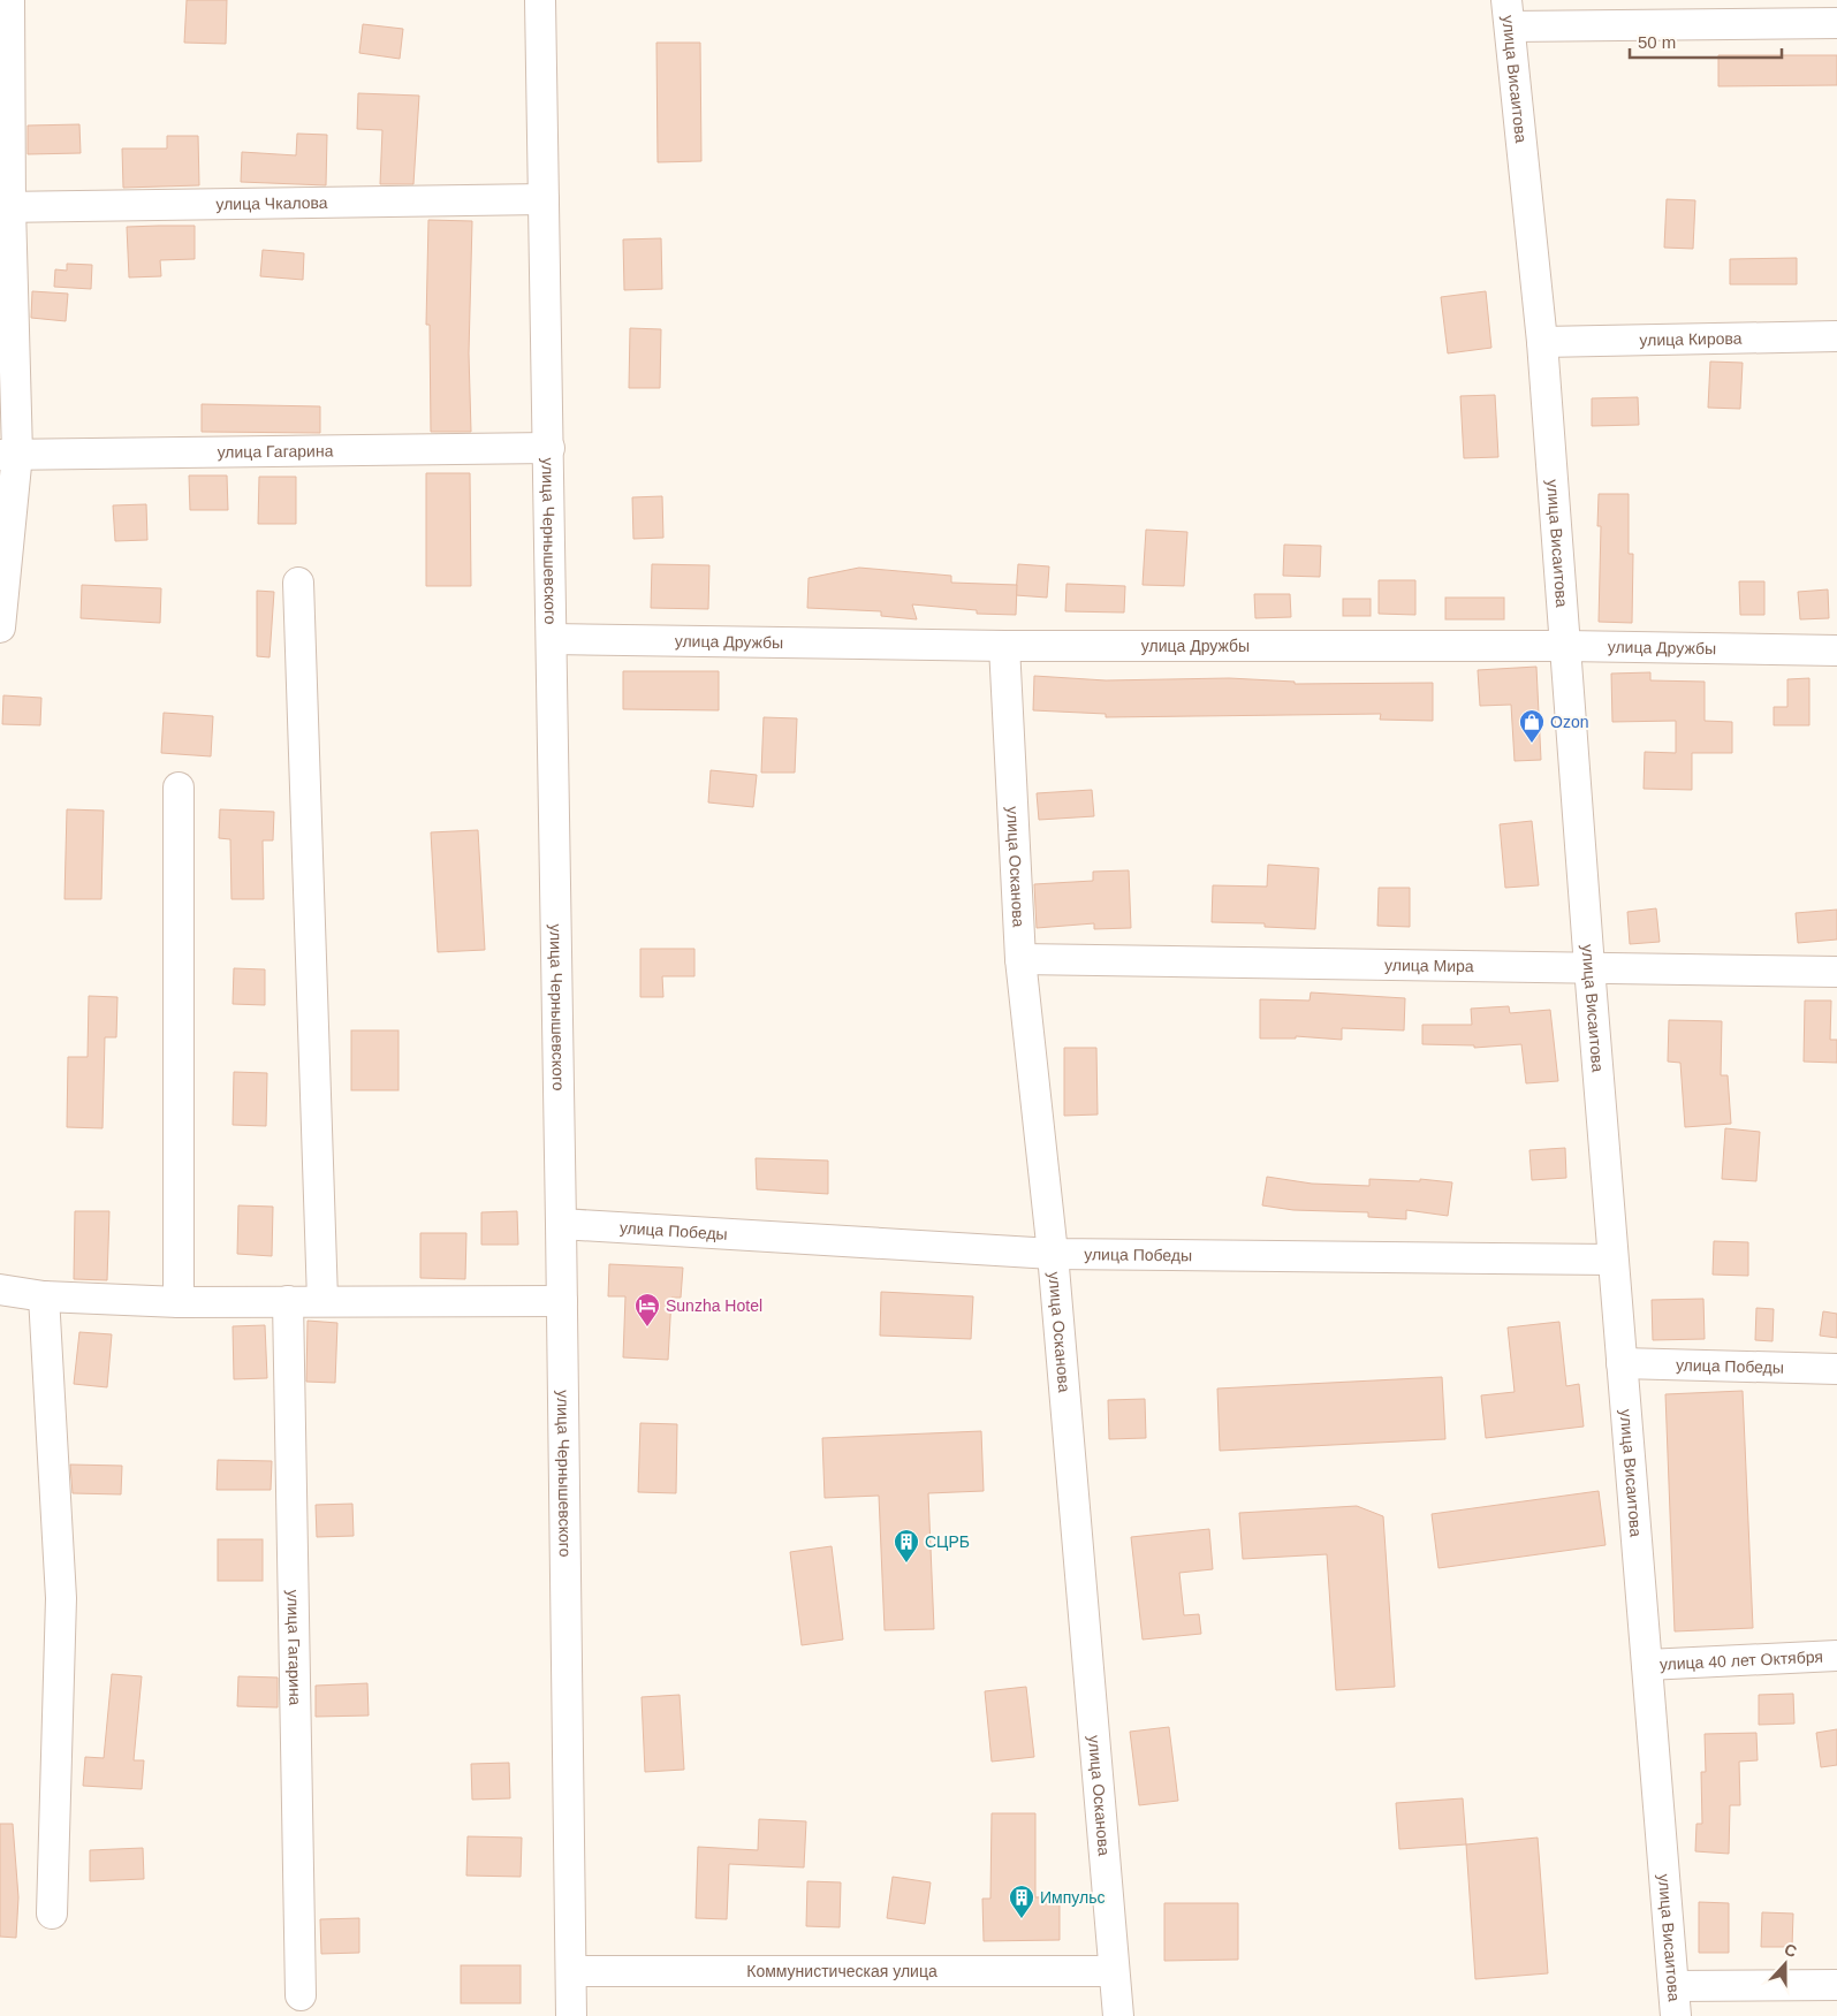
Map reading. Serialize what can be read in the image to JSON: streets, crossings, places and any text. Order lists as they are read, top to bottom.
{
  "streets": {
    "street": [
      "улица Висаитова",
      "улица Чкалова",
      "улица Кирова",
      "улица Гагарина",
      "улица Чернышевского",
      "улица Дружбы",
      "улица Осканова",
      "улица Мира",
      "улица Победы",
      "улица 40 лет Октября",
      "Коммунистическая улица"
    ]
  },
  "crossings": [
    ["улица Висаитова", "улица Кирова"],
    ["улица Висаитова", "улица Дружбы"],
    ["улица Висаитова", "улица Мира"],
    ["улица Висаитова", "улица Победы"],
    ["улица Висаитова", "улица 40 лет Октября"],
    ["улица Чкалова", "улица Чернышевского"],
    ["улица Гагарина", "улица Чернышевского"],
    ["улица Чернышевского", "улица Дружбы"],
    ["улица Чернышевского", "улица Победы"],
    ["улица Чернышевского", "Коммунистическая улица"],
    ["улица Дружбы", "улица Осканова"],
    ["улица Осканова", "улица Мира"],
    ["улица Осканова", "улица Победы"],
    ["улица Осканова", "Коммунистическая улица"]
  ],
  "places": {
    "shop": ["Ozon"],
    "hotel": ["Sunzha Hotel"],
    "building": ["СЦРБ", "Импульс"]
  },
  "scale_bar": "50 m",
  "north": "top"
}
